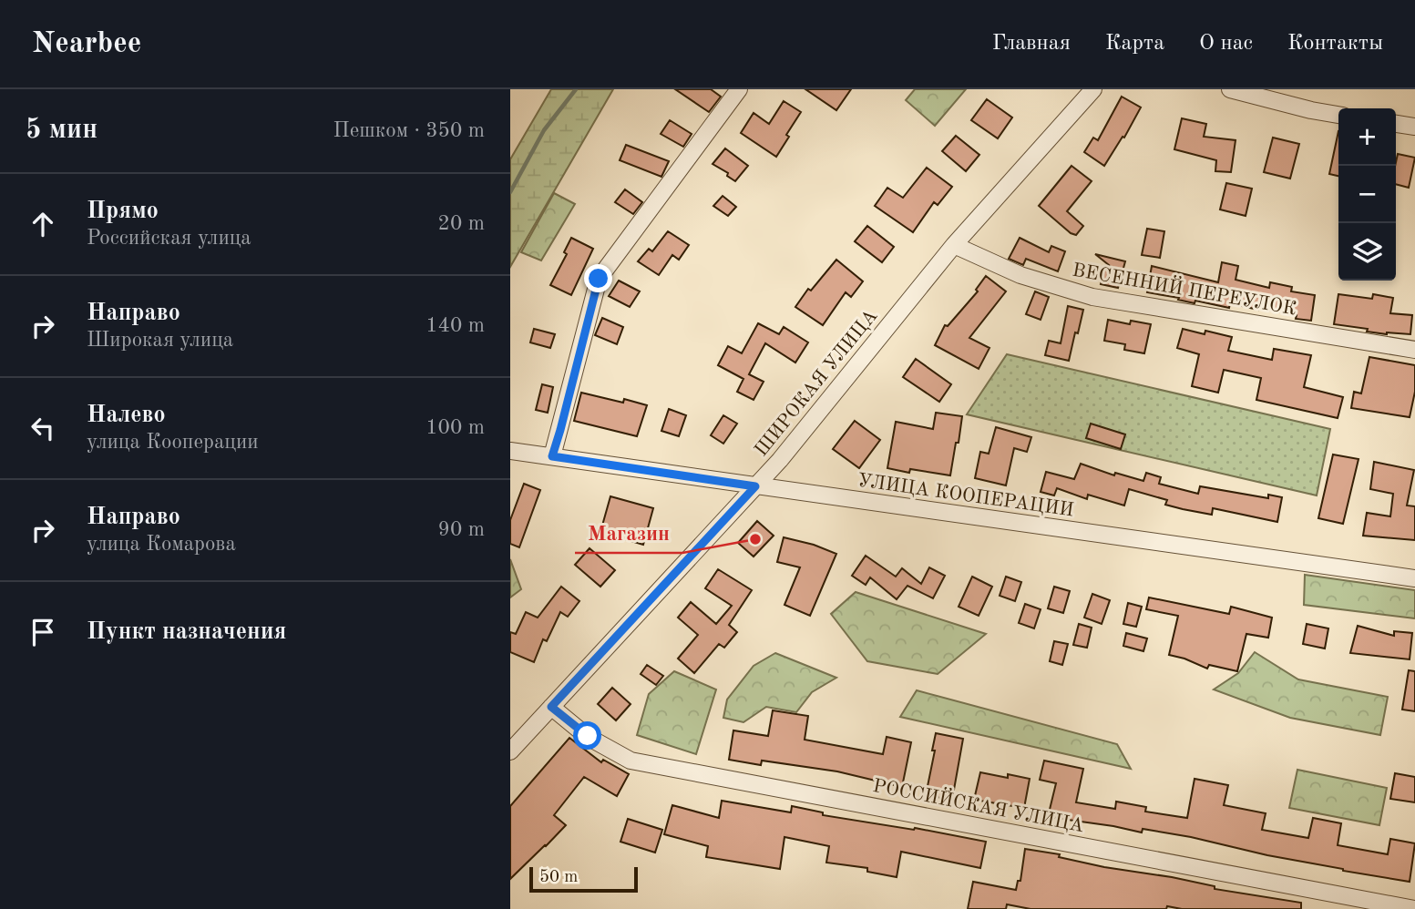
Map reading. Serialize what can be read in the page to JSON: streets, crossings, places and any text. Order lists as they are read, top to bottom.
{
  "streets": {
    "street": [
      "ВЕСЕННИЙ ПЕРЕУЛОК",
      "ШИРОКАЯ УЛИЦА",
      "УЛИЦА КООПЕРАЦИИ",
      "РОССИЙСКАЯ УЛИЦА"
    ]
  },
  "crossings": [
    ["ВЕСЕННИЙ ПЕРЕУЛОК", "ШИРОКАЯ УЛИЦА"],
    ["ШИРОКАЯ УЛИЦА", "УЛИЦА КООПЕРАЦИИ"],
    ["ШИРОКАЯ УЛИЦА", "РОССИЙСКАЯ УЛИЦА"]
  ],
  "places": ["Магазин"],
  "scale_bar": "50 m",
  "page": {
    "header": "Nearbee",
    "nav": [
      "Главная",
      "Карта",
      "О нас",
      "Контакты"
    ],
    "heading": ["5 мин", "Пешком · 350 m"],
    "map_buttons": ["+", "−"],
    "list": [
      ["Прямо", "Российская улица", "20 m"],
      ["Направо", "Широкая улица", "140 m"],
      ["Налево", "улица Кооперации", "100 m"],
      ["Направо", "улица Комарова", "90 m"],
      "Пункт назначения"
    ],
    "scale": "50 m"
  }
}
